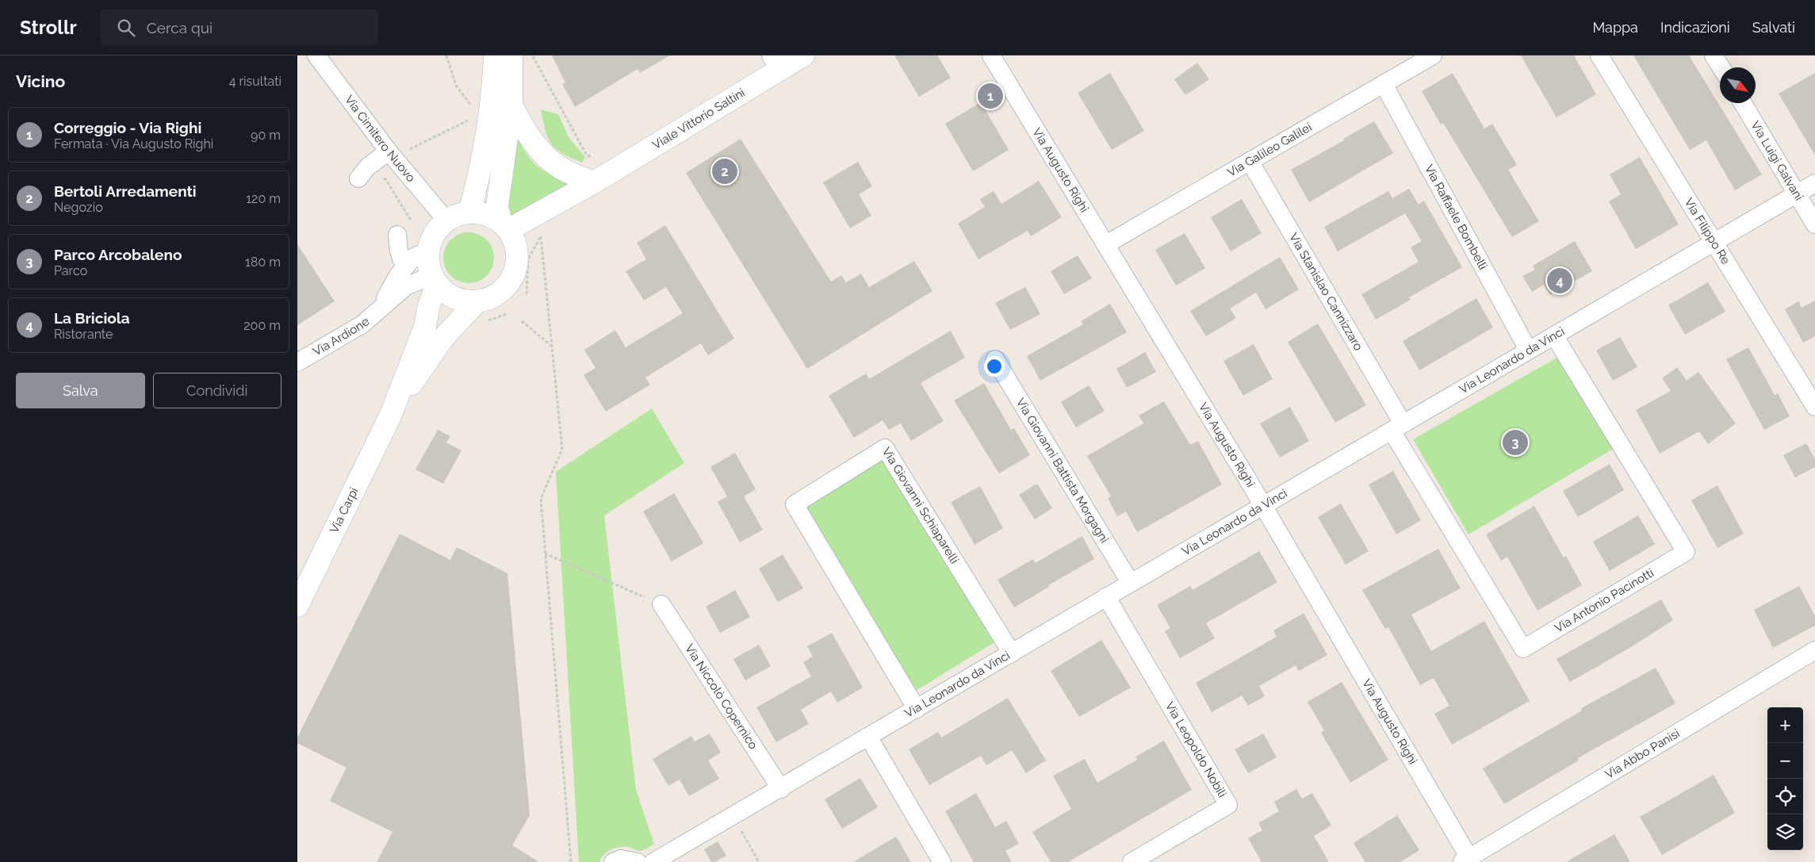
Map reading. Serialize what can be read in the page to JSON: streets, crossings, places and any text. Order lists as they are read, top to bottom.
{
  "streets": {
    "main road": ["Viale Vittorio Saltini", "Via Carpi"],
    "street": [
      "Via Cimitero Nuovo",
      "Via Galileo Galilei",
      "Via Luigi Galvani",
      "Via Augusto Righi",
      "Via Raffaele Bombelli",
      "Via Filippo Re",
      "Via Stanislao Cannizzaro",
      "Via Ardione",
      "Via Leonardo da Vinci",
      "Via Giovanni Battista Morgagni",
      "Via Giovanni Schiaparelli",
      "Via Antonio Pacinotti",
      "Via Niccolò Copernico",
      "Via Leopoldo Nobili",
      "Via Abbo Panisi"
    ]
  },
  "crossings": [
    ["Viale Vittorio Saltini", "Via Cimitero Nuovo"],
    ["Viale Vittorio Saltini", "Via Ardione"],
    ["Viale Vittorio Saltini", "Via Carpi"],
    ["Via Cimitero Nuovo", "Via Ardione"],
    ["Via Cimitero Nuovo", "Via Carpi"],
    ["Via Galileo Galilei", "Via Augusto Righi"],
    ["Via Galileo Galilei", "Via Raffaele Bombelli"],
    ["Via Galileo Galilei", "Via Stanislao Cannizzaro"],
    ["Via Luigi Galvani", "Via Leonardo da Vinci"],
    ["Via Augusto Righi", "Via Leonardo da Vinci"],
    ["Via Augusto Righi", "Via Abbo Panisi"],
    ["Via Raffaele Bombelli", "Via Leonardo da Vinci"],
    ["Via Filippo Re", "Via Leonardo da Vinci"],
    ["Via Stanislao Cannizzaro", "Via Leonardo da Vinci"],
    ["Via Stanislao Cannizzaro", "Via Antonio Pacinotti"],
    ["Via Ardione", "Via Carpi"],
    ["Via Leonardo da Vinci", "Via Giovanni Battista Morgagni"],
    ["Via Leonardo da Vinci", "Via Giovanni Schiaparelli"],
    ["Via Leonardo da Vinci", "Via Antonio Pacinotti"],
    ["Via Leonardo da Vinci", "Via Niccolò Copernico"],
    ["Via Leonardo da Vinci", "Via Leopoldo Nobili"]
  ],
  "north": "bottom right",
  "page": {
    "header": "Strollr",
    "search": "Cerca qui",
    "nav": ["Mappa", "Indicazioni", "Salvati"],
    "heading": ["Vicino", "4 risultati"],
    "pins": [
      "1",
      "2",
      "4",
      "3"
    ],
    "list": [
      {
        "mark": "1",
        "name": "Correggio - Via Righi",
        "note": "Fermata · Via Augusto Righi",
        "value": "90 m"
      },
      {
        "mark": "2",
        "name": "Bertoli Arredamenti",
        "note": "Negozio",
        "value": "120 m"
      },
      {
        "mark": "3",
        "name": "Parco Arcobaleno",
        "note": "Parco",
        "value": "180 m"
      },
      {
        "mark": "4",
        "name": "La Briciola",
        "note": "Ristorante",
        "value": "200 m"
      }
    ],
    "buttons": ["Salva", "Condividi"],
    "map_buttons": ["+", "−"]
  }
}
